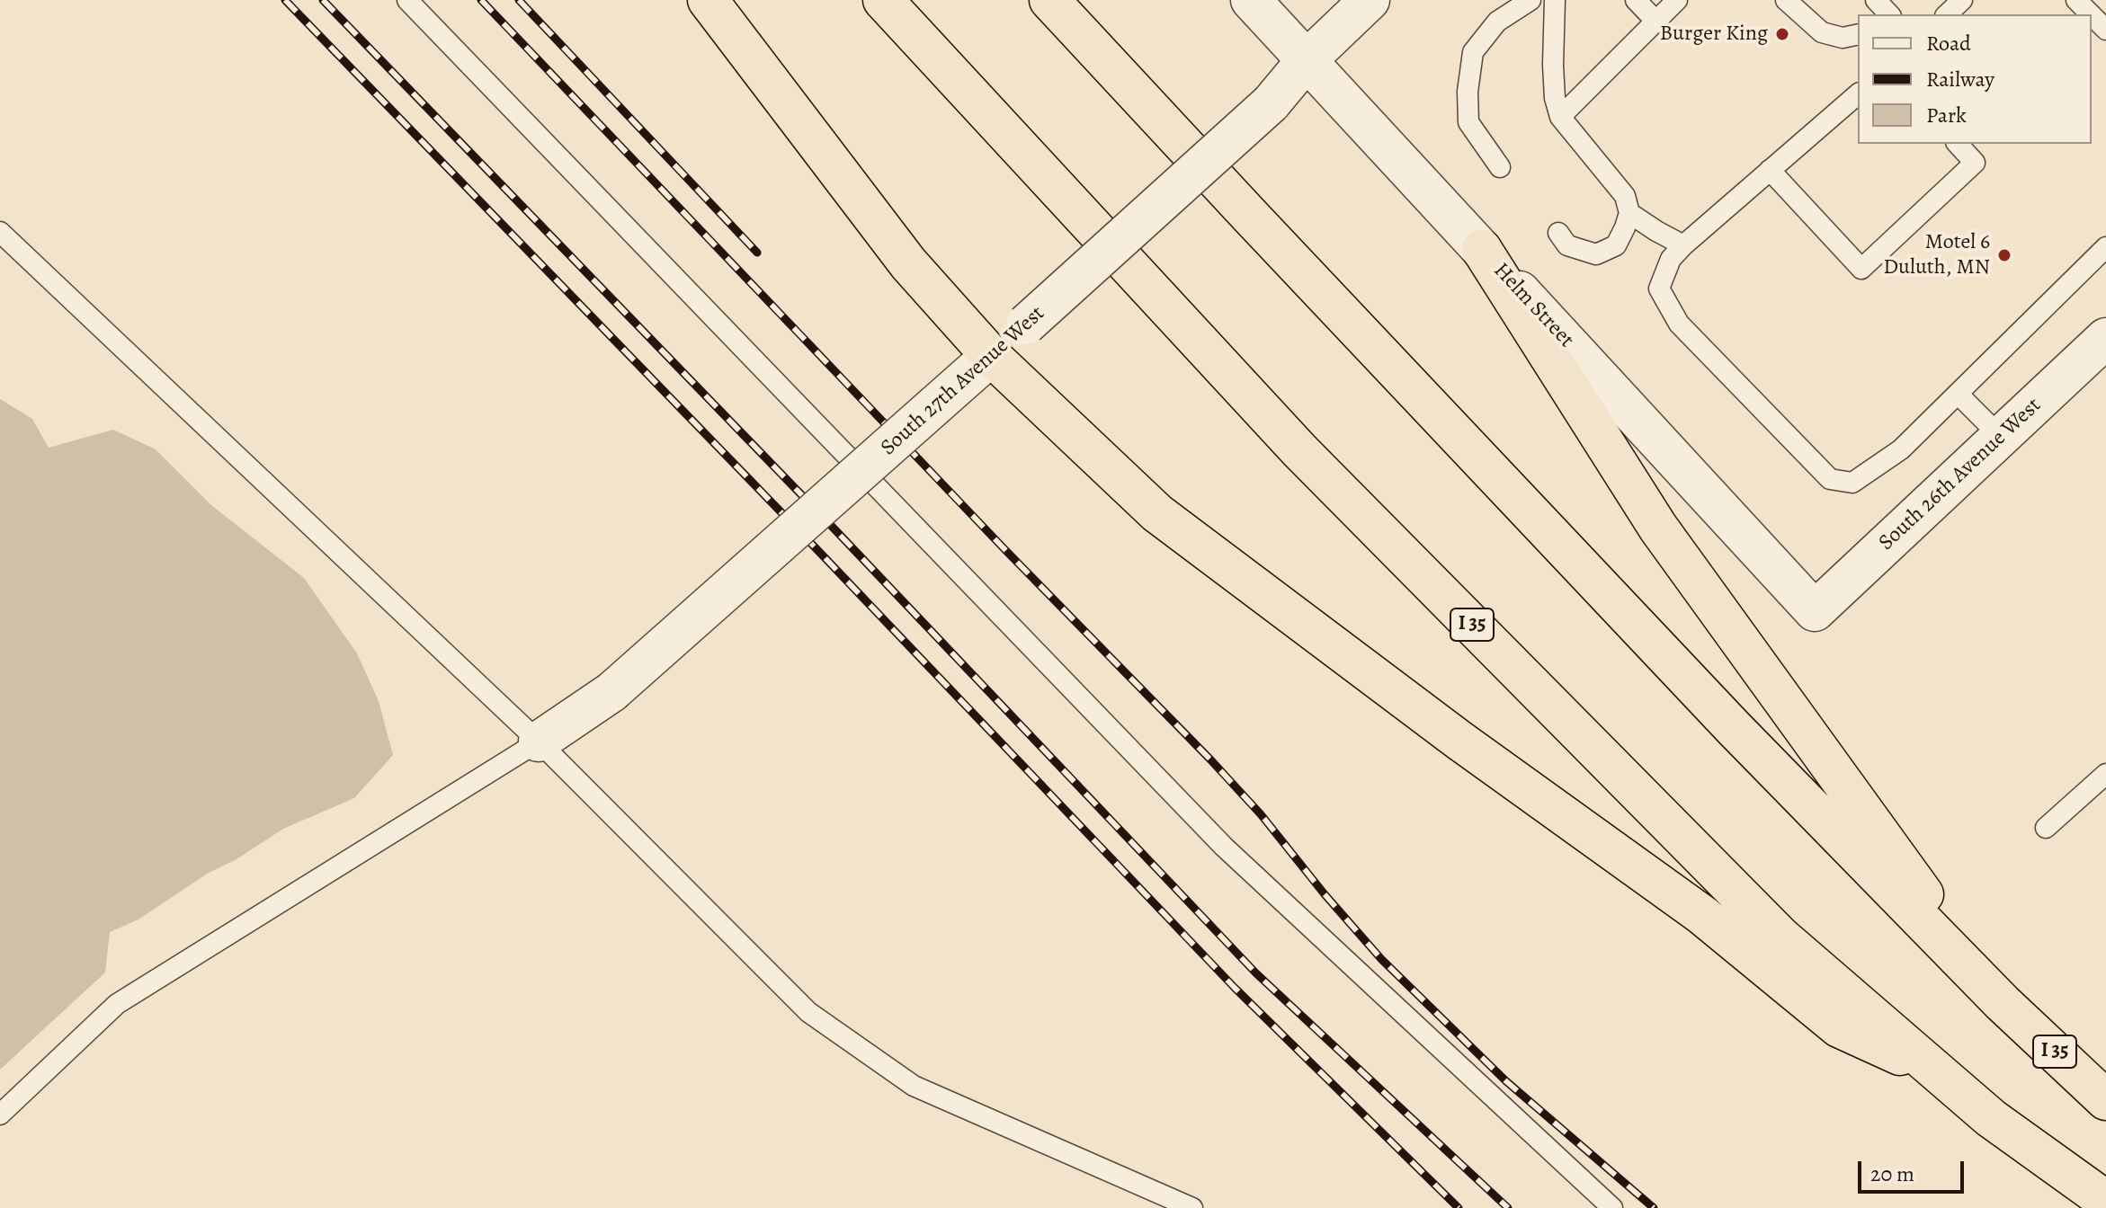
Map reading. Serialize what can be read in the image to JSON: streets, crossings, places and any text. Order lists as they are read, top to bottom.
{
  "streets": {
    "highway": ["I 35"],
    "street": ["Helm Street", "South 27th Avenue West", "South 26th Avenue West"]
  },
  "crossings": [
    ["Helm Street", "South 27th Avenue West"],
    ["Helm Street", "South 26th Avenue West"]
  ],
  "places": ["Burger King", "Motel 6 Duluth, MN"],
  "legend": ["Road", "Railway", "Park"],
  "scale_bar": "20 m"
}
